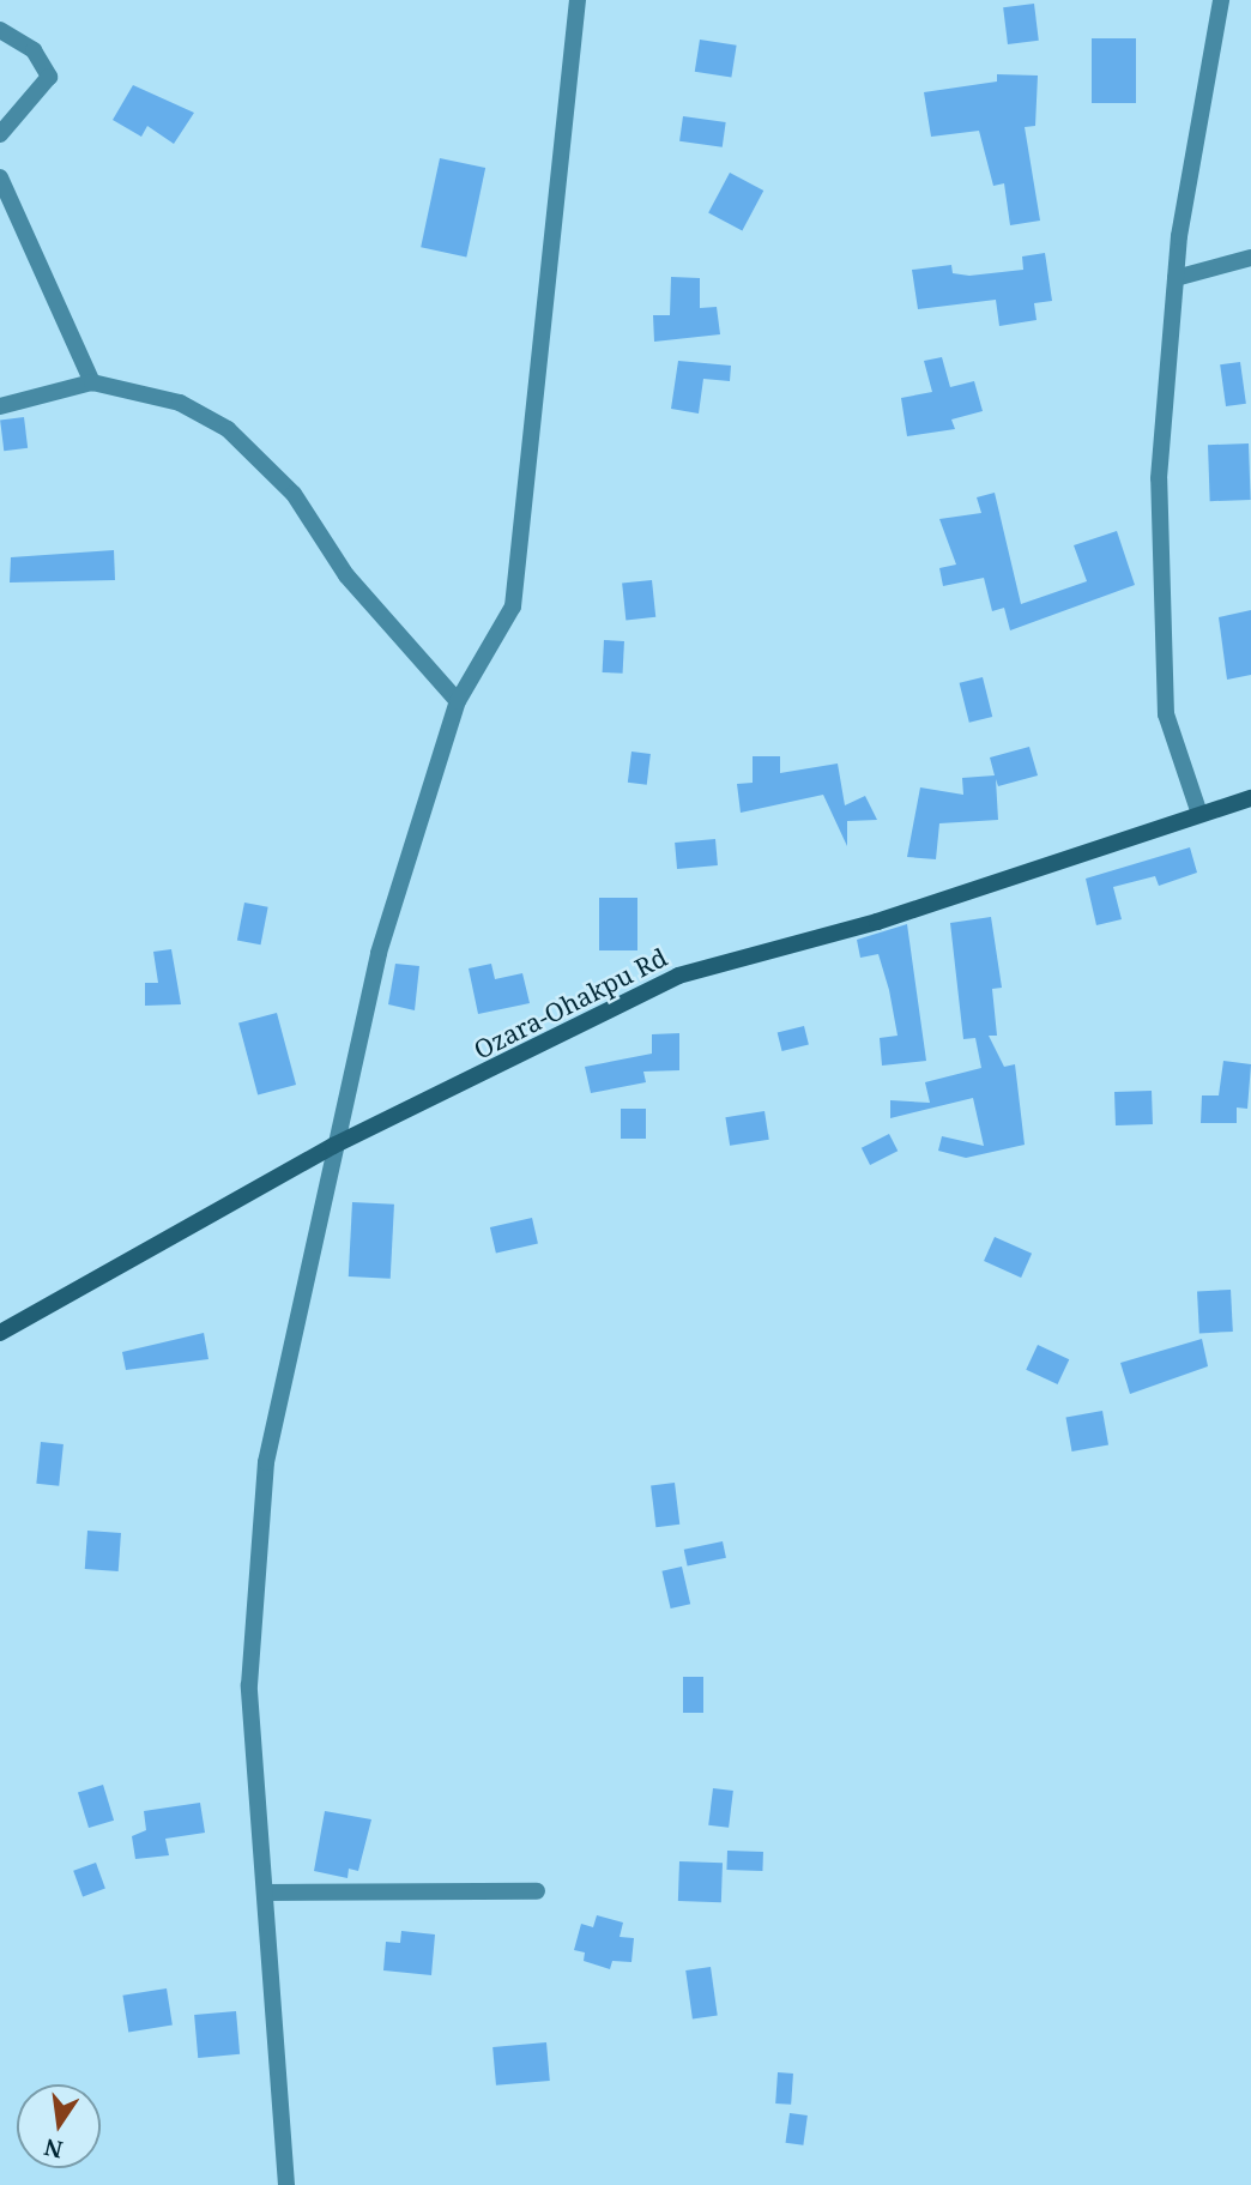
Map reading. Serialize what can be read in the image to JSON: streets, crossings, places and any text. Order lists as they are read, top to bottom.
{
  "streets": {
    "main road": ["Ozara-Ohakpu Rd"]
  },
  "north": "bottom"
}
